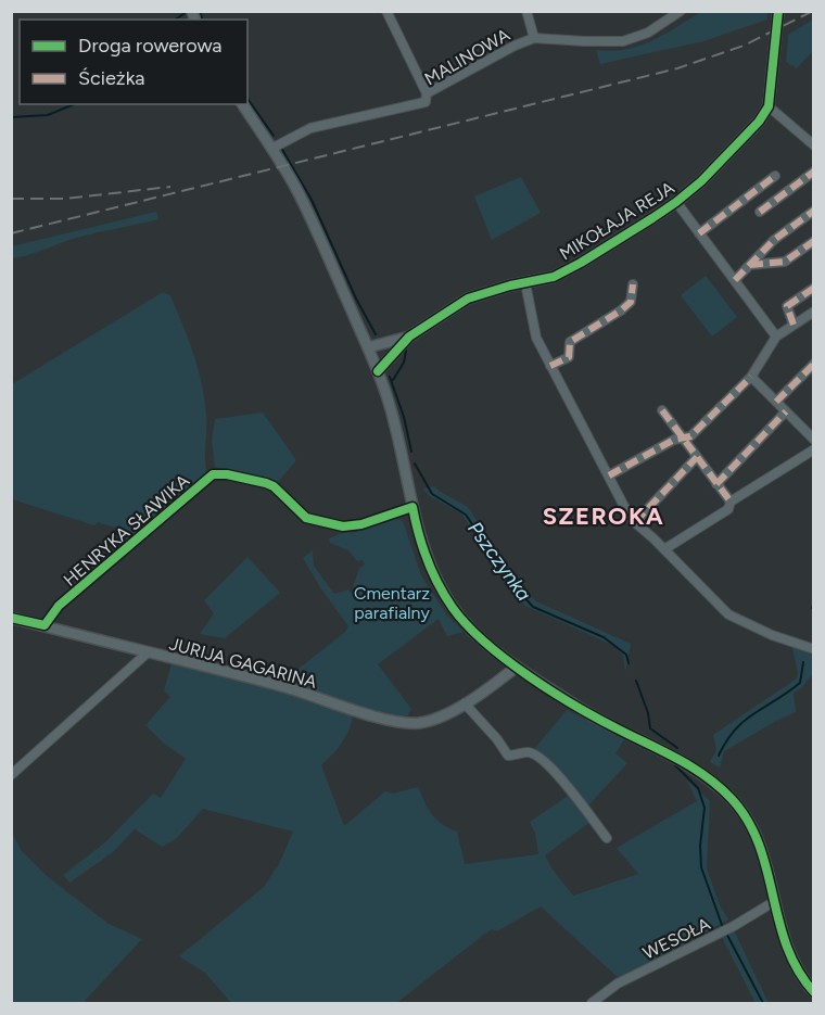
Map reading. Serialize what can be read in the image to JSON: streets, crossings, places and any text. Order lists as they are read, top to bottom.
{
  "streets": {
    "street": [
      "MALINOWA",
      "MIKOŁAJA REJA",
      "HENRYKA SŁAWIKA",
      "JURIJA GAGARINA",
      "WESOŁA"
    ]
  },
  "crossings": [
    ["HENRYKA SŁAWIKA", "JURIJA GAGARINA"]
  ],
  "districts": ["SZEROKA"],
  "water": ["Pszczynka"],
  "parks": ["Cmentarz parafialny"],
  "legend": ["Droga rowerowa", "Ścieżka"]
}
